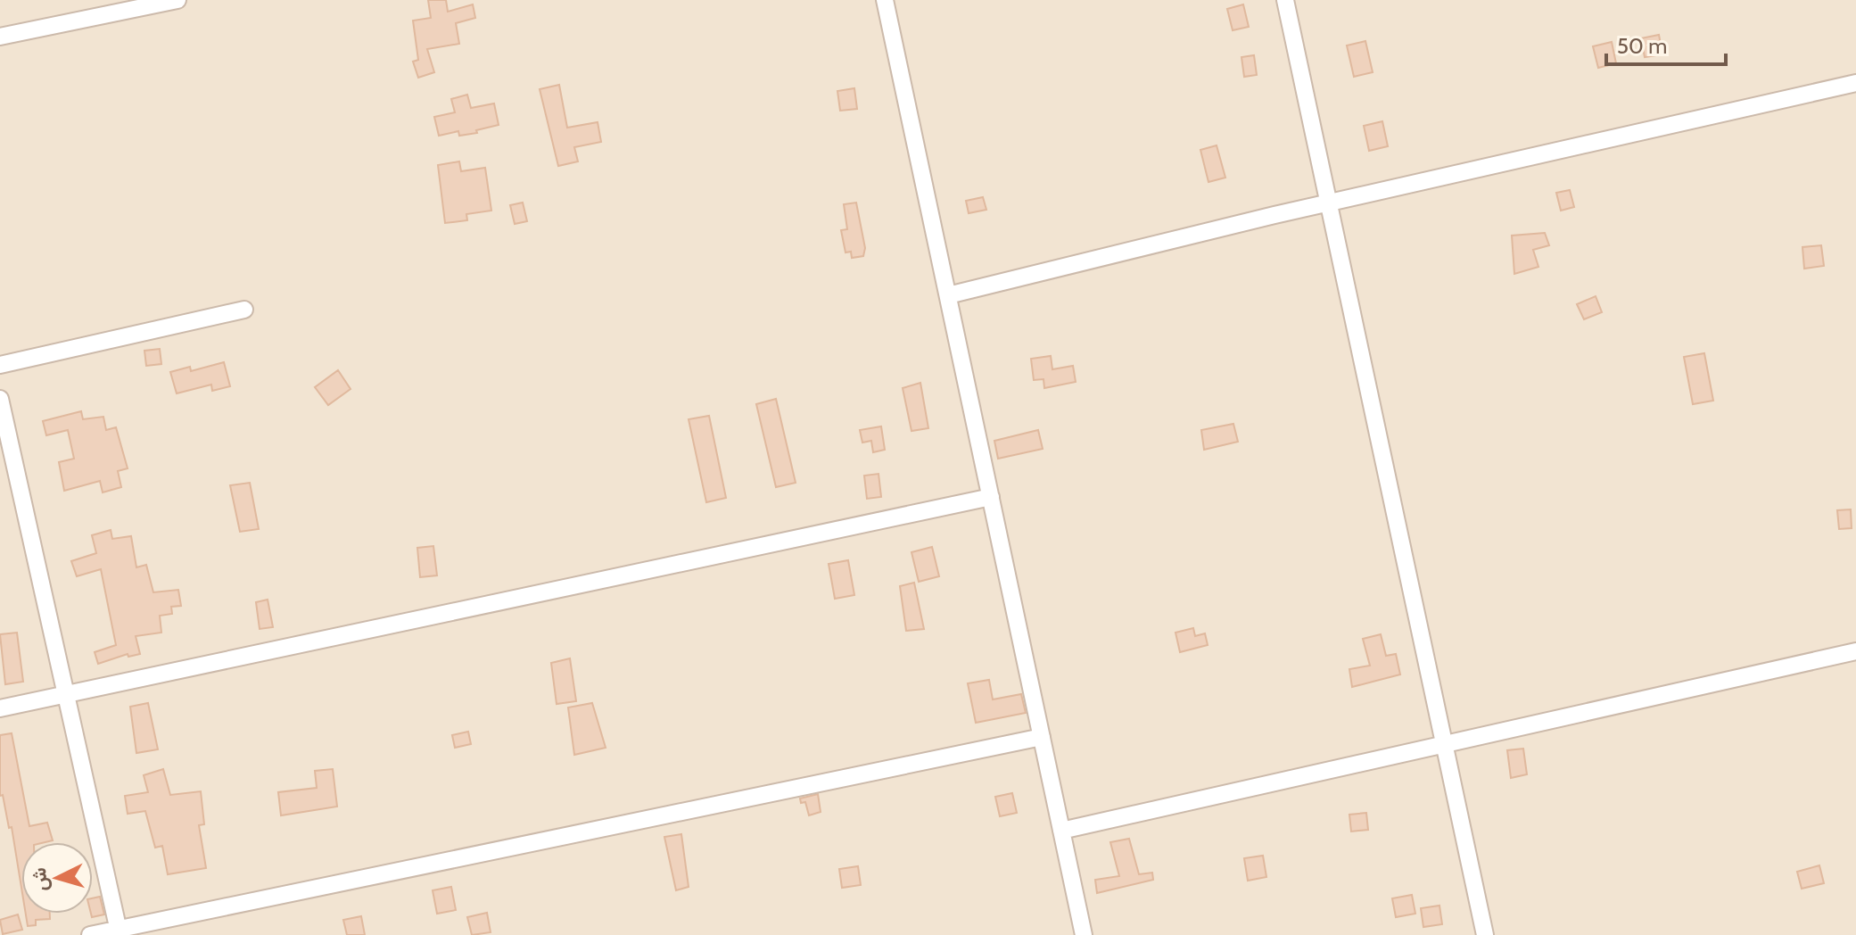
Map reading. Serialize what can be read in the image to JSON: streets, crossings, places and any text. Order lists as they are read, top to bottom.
{
  "scale_bar": "50 m",
  "north": "left"
}
